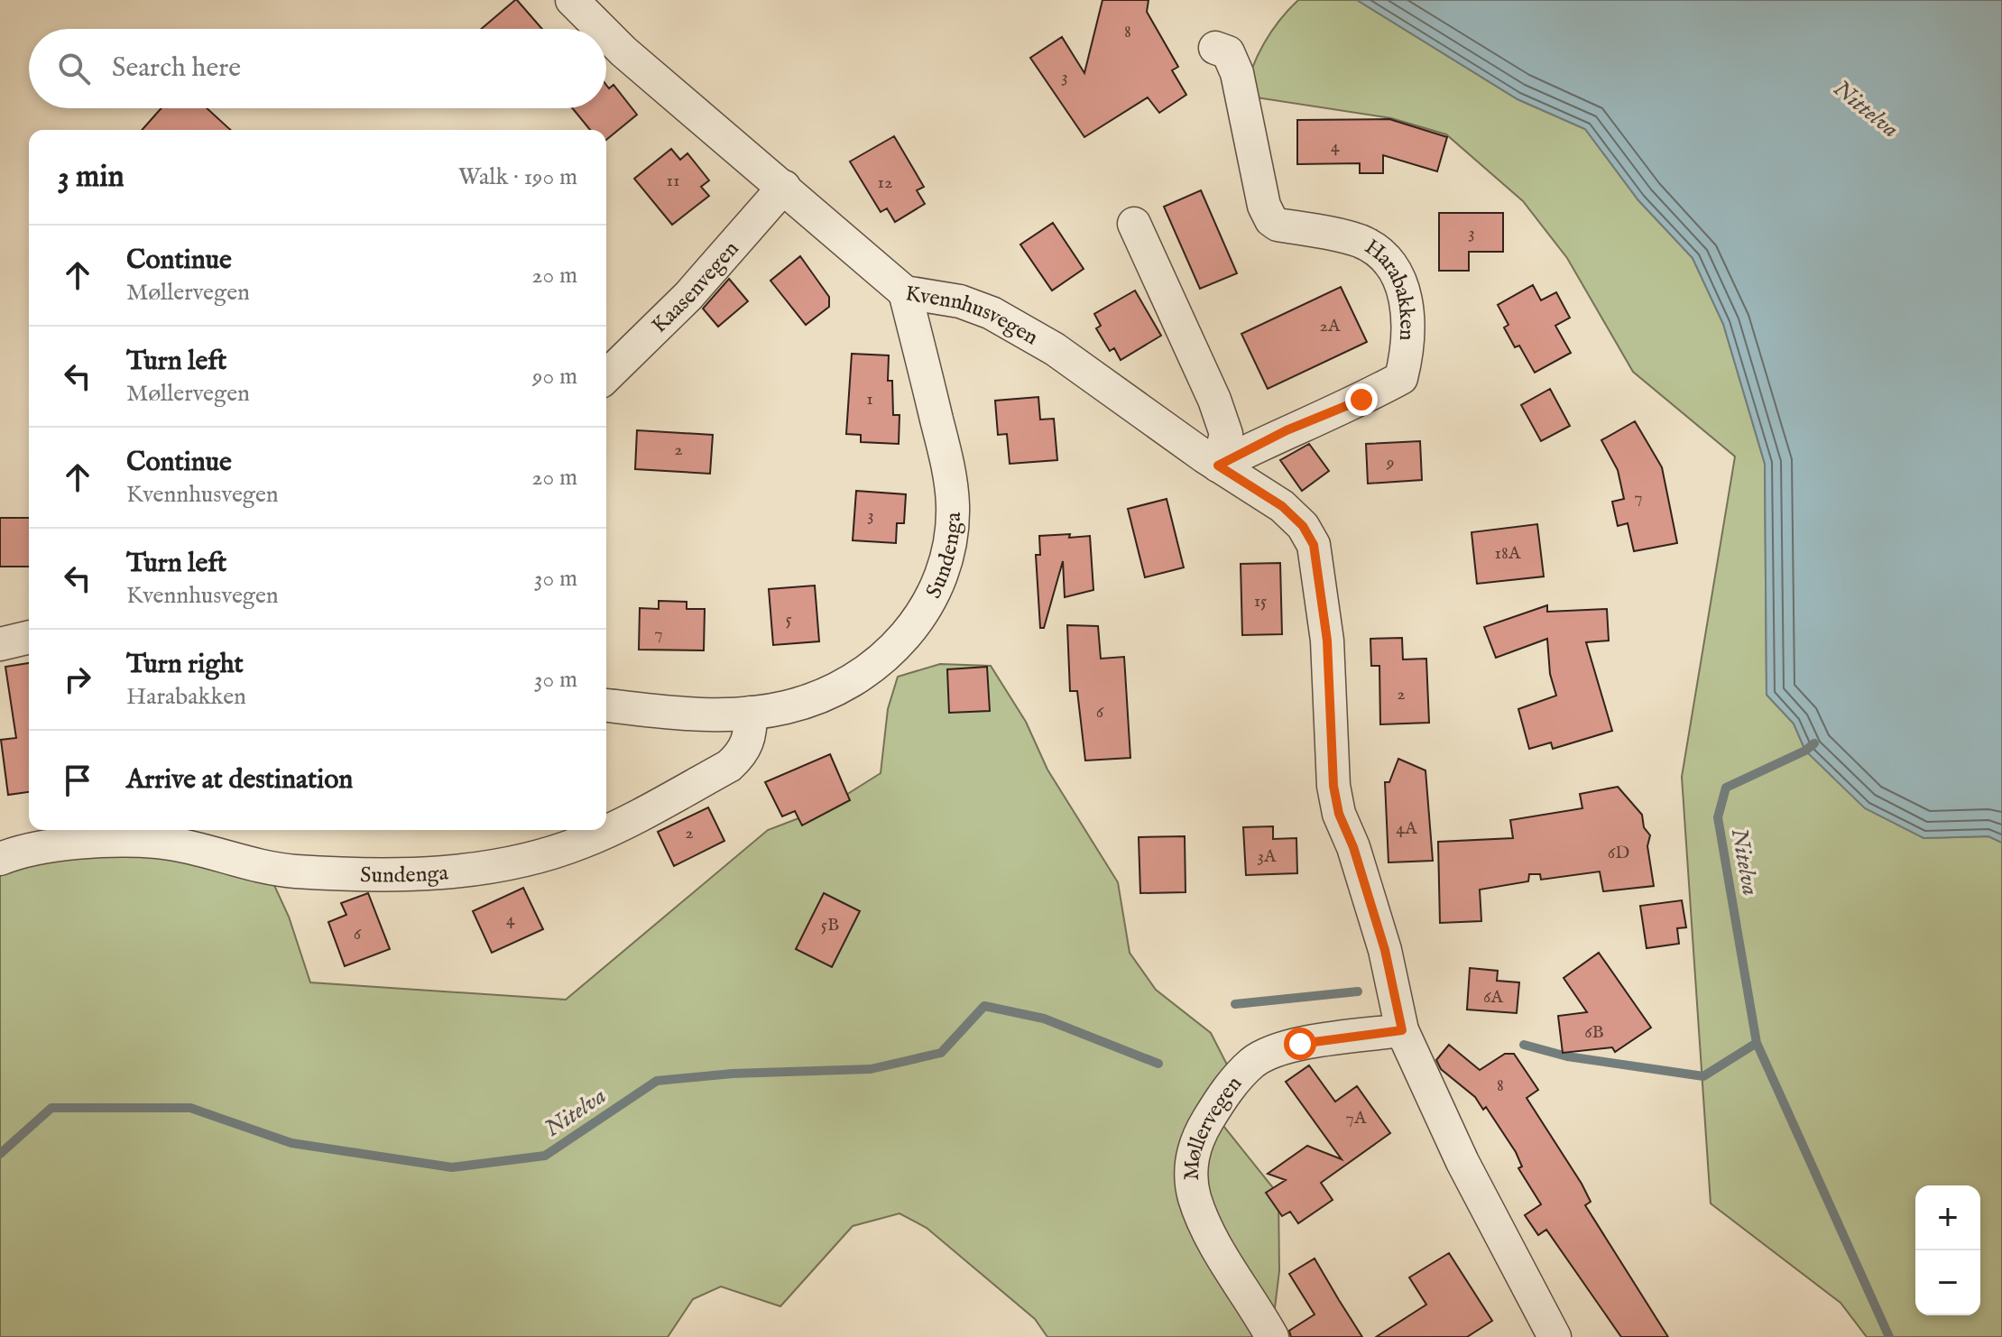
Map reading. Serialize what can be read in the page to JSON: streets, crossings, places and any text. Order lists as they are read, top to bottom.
{
  "streets": {
    "street": [
      "Kaasenvegen",
      "Harabakken",
      "Kvennhusvegen",
      "Sundenga",
      "Møllervegen"
    ]
  },
  "crossings": [
    ["Kaasenvegen", "Kvennhusvegen"],
    ["Harabakken", "Kvennhusvegen"],
    ["Kvennhusvegen", "Sundenga"],
    ["Kvennhusvegen", "Møllervegen"]
  ],
  "water": ["Nittelva", "Nitelva"],
  "house_numbers": [
    "8",
    "3",
    "4",
    "11",
    "12",
    "3",
    "2A",
    "1",
    "2",
    "9",
    "7",
    "3",
    "18A",
    "15",
    "5",
    "7",
    "2",
    "6",
    "4A",
    "2",
    "6D",
    "3A",
    "4",
    "5B",
    "6",
    "6A",
    "6B",
    "8",
    "7A"
  ],
  "page": {
    "search": "Search here",
    "heading": ["3 min", "Walk · 190 m"],
    "list": [
      ["Continue", "Møllervegen", "20 m"],
      ["Turn left", "Møllervegen", "90 m"],
      ["Continue", "Kvennhusvegen", "20 m"],
      ["Turn left", "Kvennhusvegen", "30 m"],
      ["Turn right", "Harabakken", "30 m"],
      "Arrive at destination"
    ],
    "map_buttons": ["+", "−"]
  }
}
